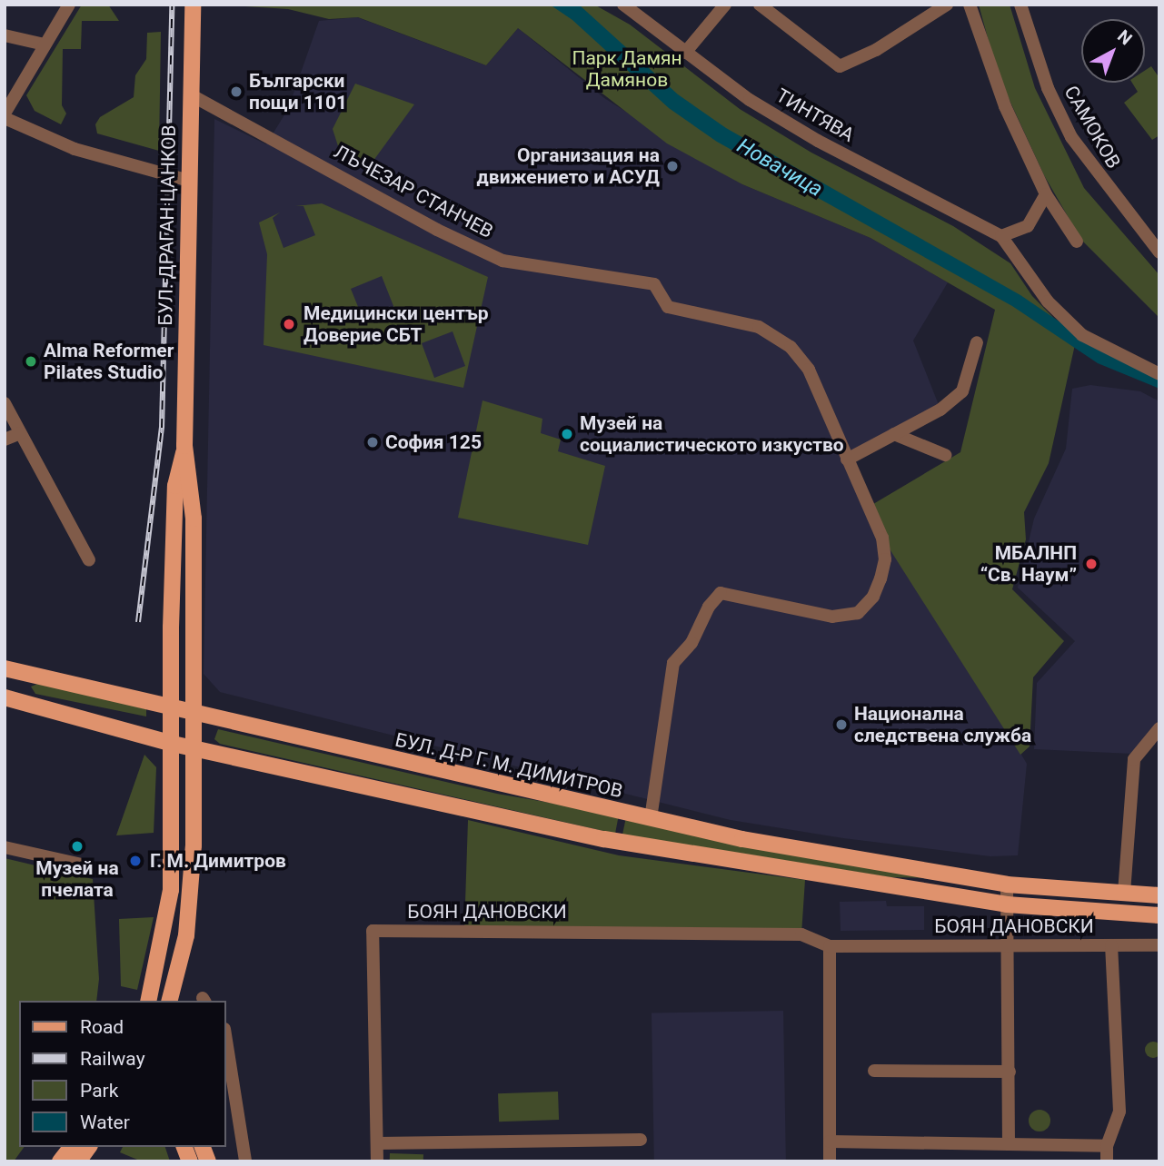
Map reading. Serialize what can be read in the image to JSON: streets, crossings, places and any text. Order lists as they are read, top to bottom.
{
  "streets": {
    "main road": ["БУЛ. ДРАГАН ЦАНКОВ", "БУЛ. Д-Р Г. М. ДИМИТРОВ"],
    "street": [
      "ТИНТЯВА",
      "САМОКОВ",
      "ЛЪЧЕЗАР СТАНЧЕВ",
      "БОЯН ДАНОВСКИ"
    ]
  },
  "crossings": [
    ["ЛЪЧЕЗАР СТАНЧЕВ", "БУЛ. ДРАГАН ЦАНКОВ"],
    ["ЛЪЧЕЗАР СТАНЧЕВ", "БУЛ. Д-Р Г. М. ДИМИТРОВ"],
    ["БУЛ. ДРАГАН ЦАНКОВ", "БУЛ. Д-Р Г. М. ДИМИТРОВ"]
  ],
  "water": ["Новачица"],
  "parks": ["Парк Дамян Дамянов"],
  "places": [
    "Български пощи 1101",
    "Организация на движението и АСУД",
    "Медицински център Доверие СБТ",
    "Alma Reformer Pilates Studio",
    "Музей на социалистическото изкуство",
    "София 125",
    "MБАЛНП “Св. Наум”",
    "Национална следствена служба",
    "Музей на пчелата",
    "Г. М. Димитров"
  ],
  "legend": [
    "Road",
    "Railway",
    "Park",
    "Water"
  ],
  "north": "top right"
}
